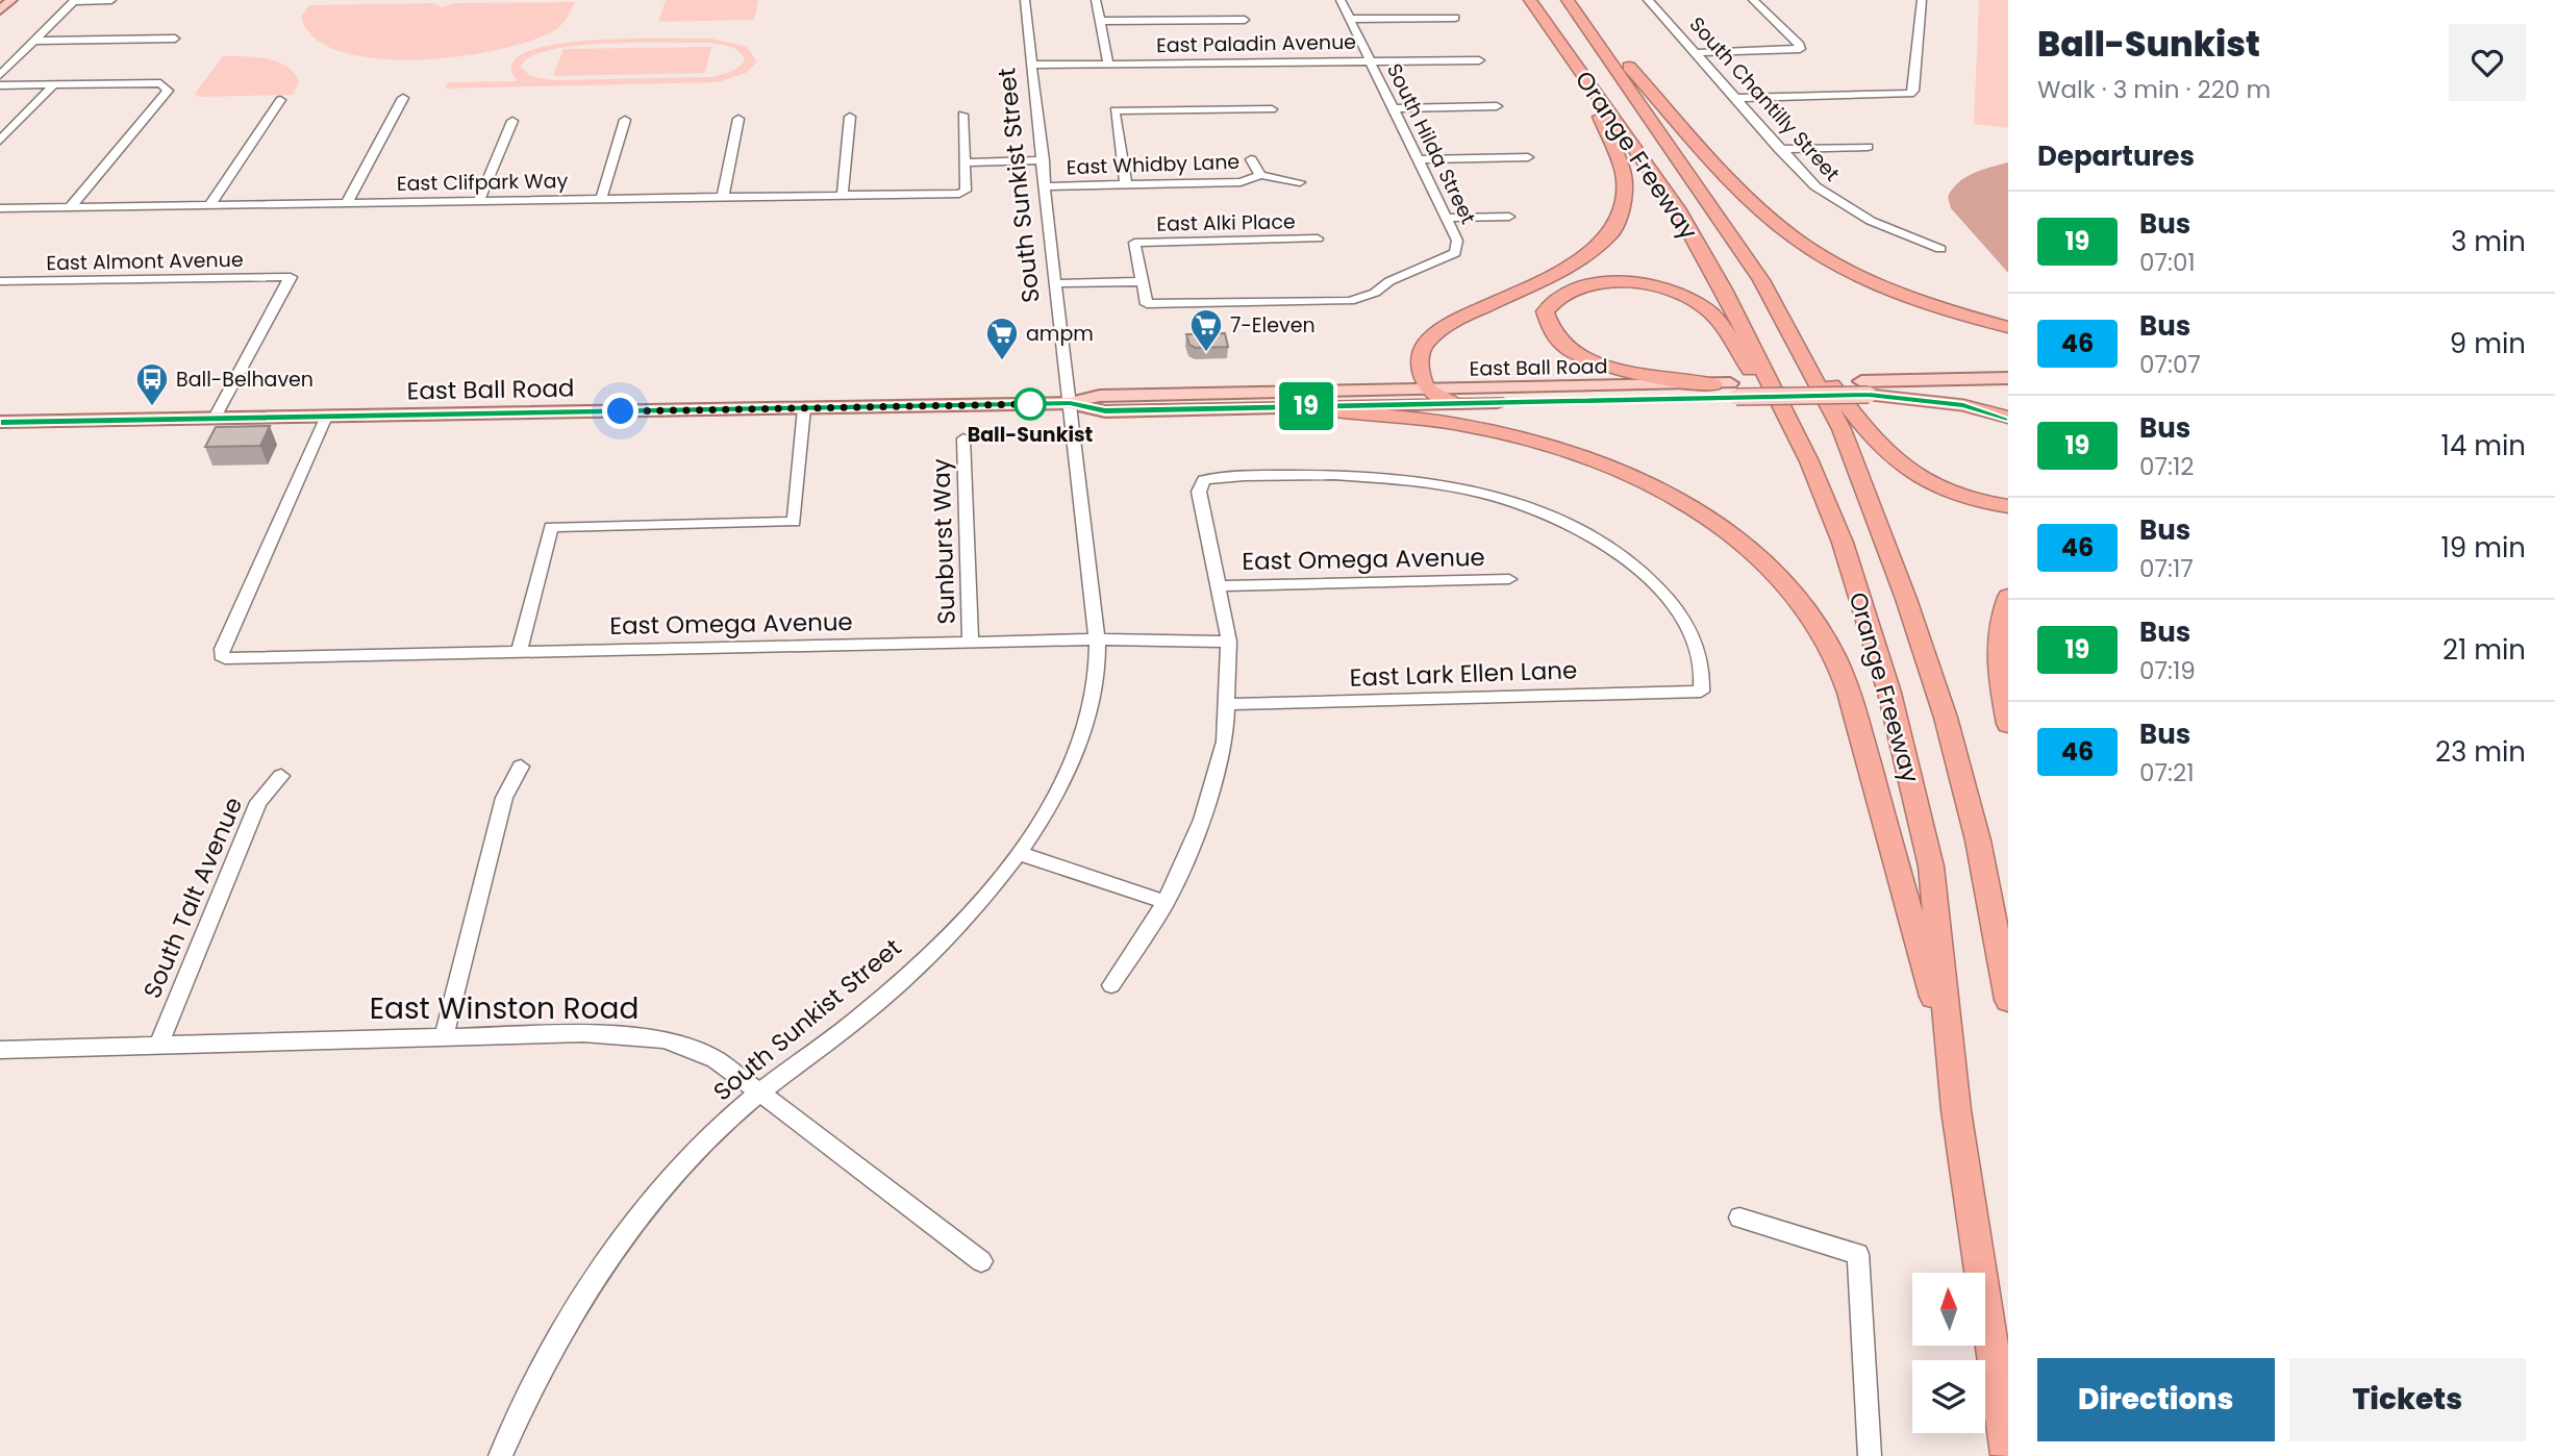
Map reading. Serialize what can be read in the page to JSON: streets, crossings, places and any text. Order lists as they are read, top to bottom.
{
  "streets": {
    "highway": ["Orange Freeway"],
    "main road": ["East Ball Road"],
    "street": [
      "East Paladin Avenue",
      "South Chantilly Street",
      "South Hilda Street",
      "East Whidby Lane",
      "East Clifpark Way",
      "South Sunkist Street",
      "East Alki Place",
      "East Almont Avenue",
      "Sunburst Way",
      "East Omega Avenue",
      "East Lark Ellen Lane",
      "South Talt Avenue",
      "East Winston Road"
    ]
  },
  "crossings": [
    ["East Paladin Avenue", "South Hilda Street"],
    ["East Paladin Avenue", "South Sunkist Street"],
    ["South Hilda Street", "East Alki Place"],
    ["East Whidby Lane", "South Sunkist Street"],
    ["South Sunkist Street", "East Ball Road"],
    ["South Sunkist Street", "East Omega Avenue"],
    ["South Sunkist Street", "East Winston Road"],
    ["East Almont Avenue", "East Ball Road"],
    ["East Ball Road", "East Omega Avenue"],
    ["Sunburst Way", "East Omega Avenue"],
    ["East Omega Avenue", "East Lark Ellen Lane"],
    ["South Talt Avenue", "East Winston Road"]
  ],
  "places": {
    "supermarket": ["7-Eleven", "ampm"],
    "other": ["Ball-Sunkist"],
    "bus stop": ["Ball-Belhaven"]
  },
  "lines": ["bus line 19"],
  "north": "top",
  "page": {
    "on_map": "19",
    "heading": [
      ["Ball-Sunkist", "Walk · 3 min · 220 m"],
      "Departures"
    ],
    "list": [
      {
        "mark": "19",
        "name": "Bus",
        "note": "07:01",
        "value": "3 min"
      },
      {
        "mark": "46",
        "name": "Bus",
        "note": "07:07",
        "value": "9 min"
      },
      {
        "mark": "19",
        "name": "Bus",
        "note": "07:12",
        "value": "14 min"
      },
      {
        "mark": "46",
        "name": "Bus",
        "note": "07:17",
        "value": "19 min"
      },
      {
        "mark": "19",
        "name": "Bus",
        "note": "07:19",
        "value": "21 min"
      },
      {
        "mark": "46",
        "name": "Bus",
        "note": "07:21",
        "value": "23 min"
      }
    ],
    "buttons": ["Directions", "Tickets"]
  }
}
